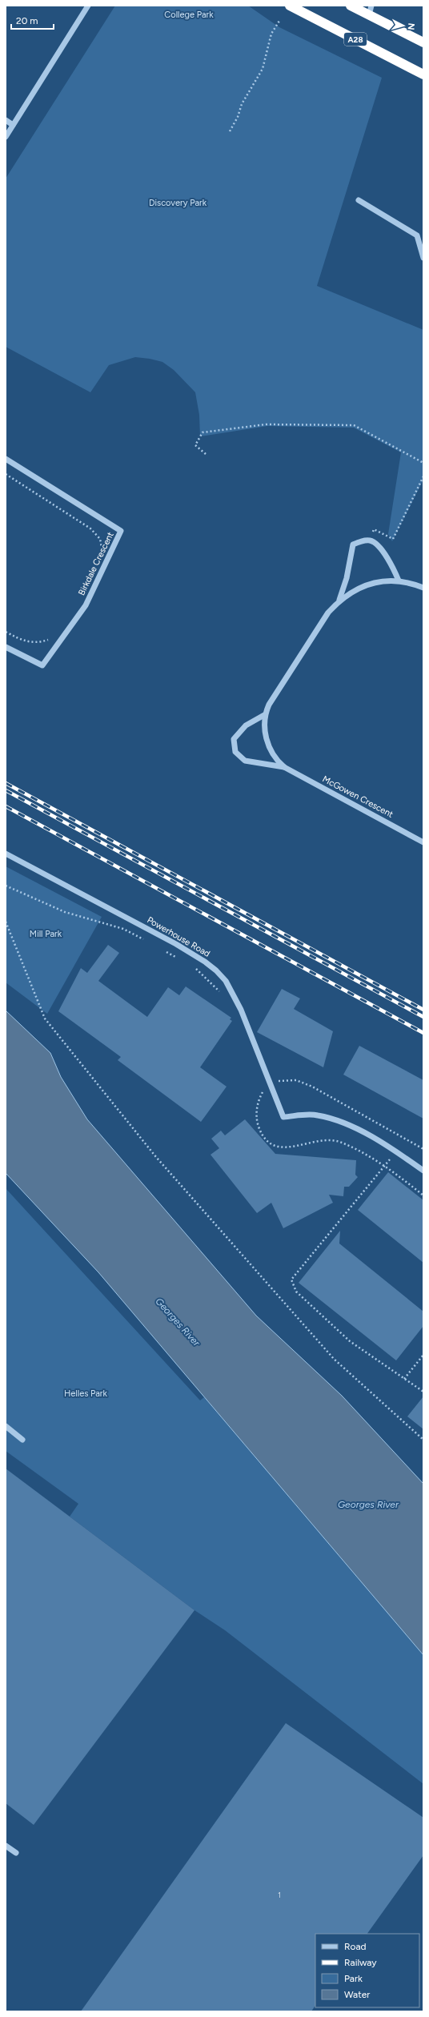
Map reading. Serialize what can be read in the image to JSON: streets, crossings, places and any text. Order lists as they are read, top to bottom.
{
  "streets": {
    "highway": ["A28"],
    "street": ["Birkdale Crescent", "McGowen Crescent", "Powerhouse Road"]
  },
  "water": ["Georges River"],
  "parks": [
    "College Park",
    "Discovery Park",
    "Mill Park",
    "Helles Park"
  ],
  "house_numbers": ["1"],
  "legend": [
    "Road",
    "Railway",
    "Park",
    "Water"
  ],
  "scale_bar": "20 m",
  "north": "right"
}
